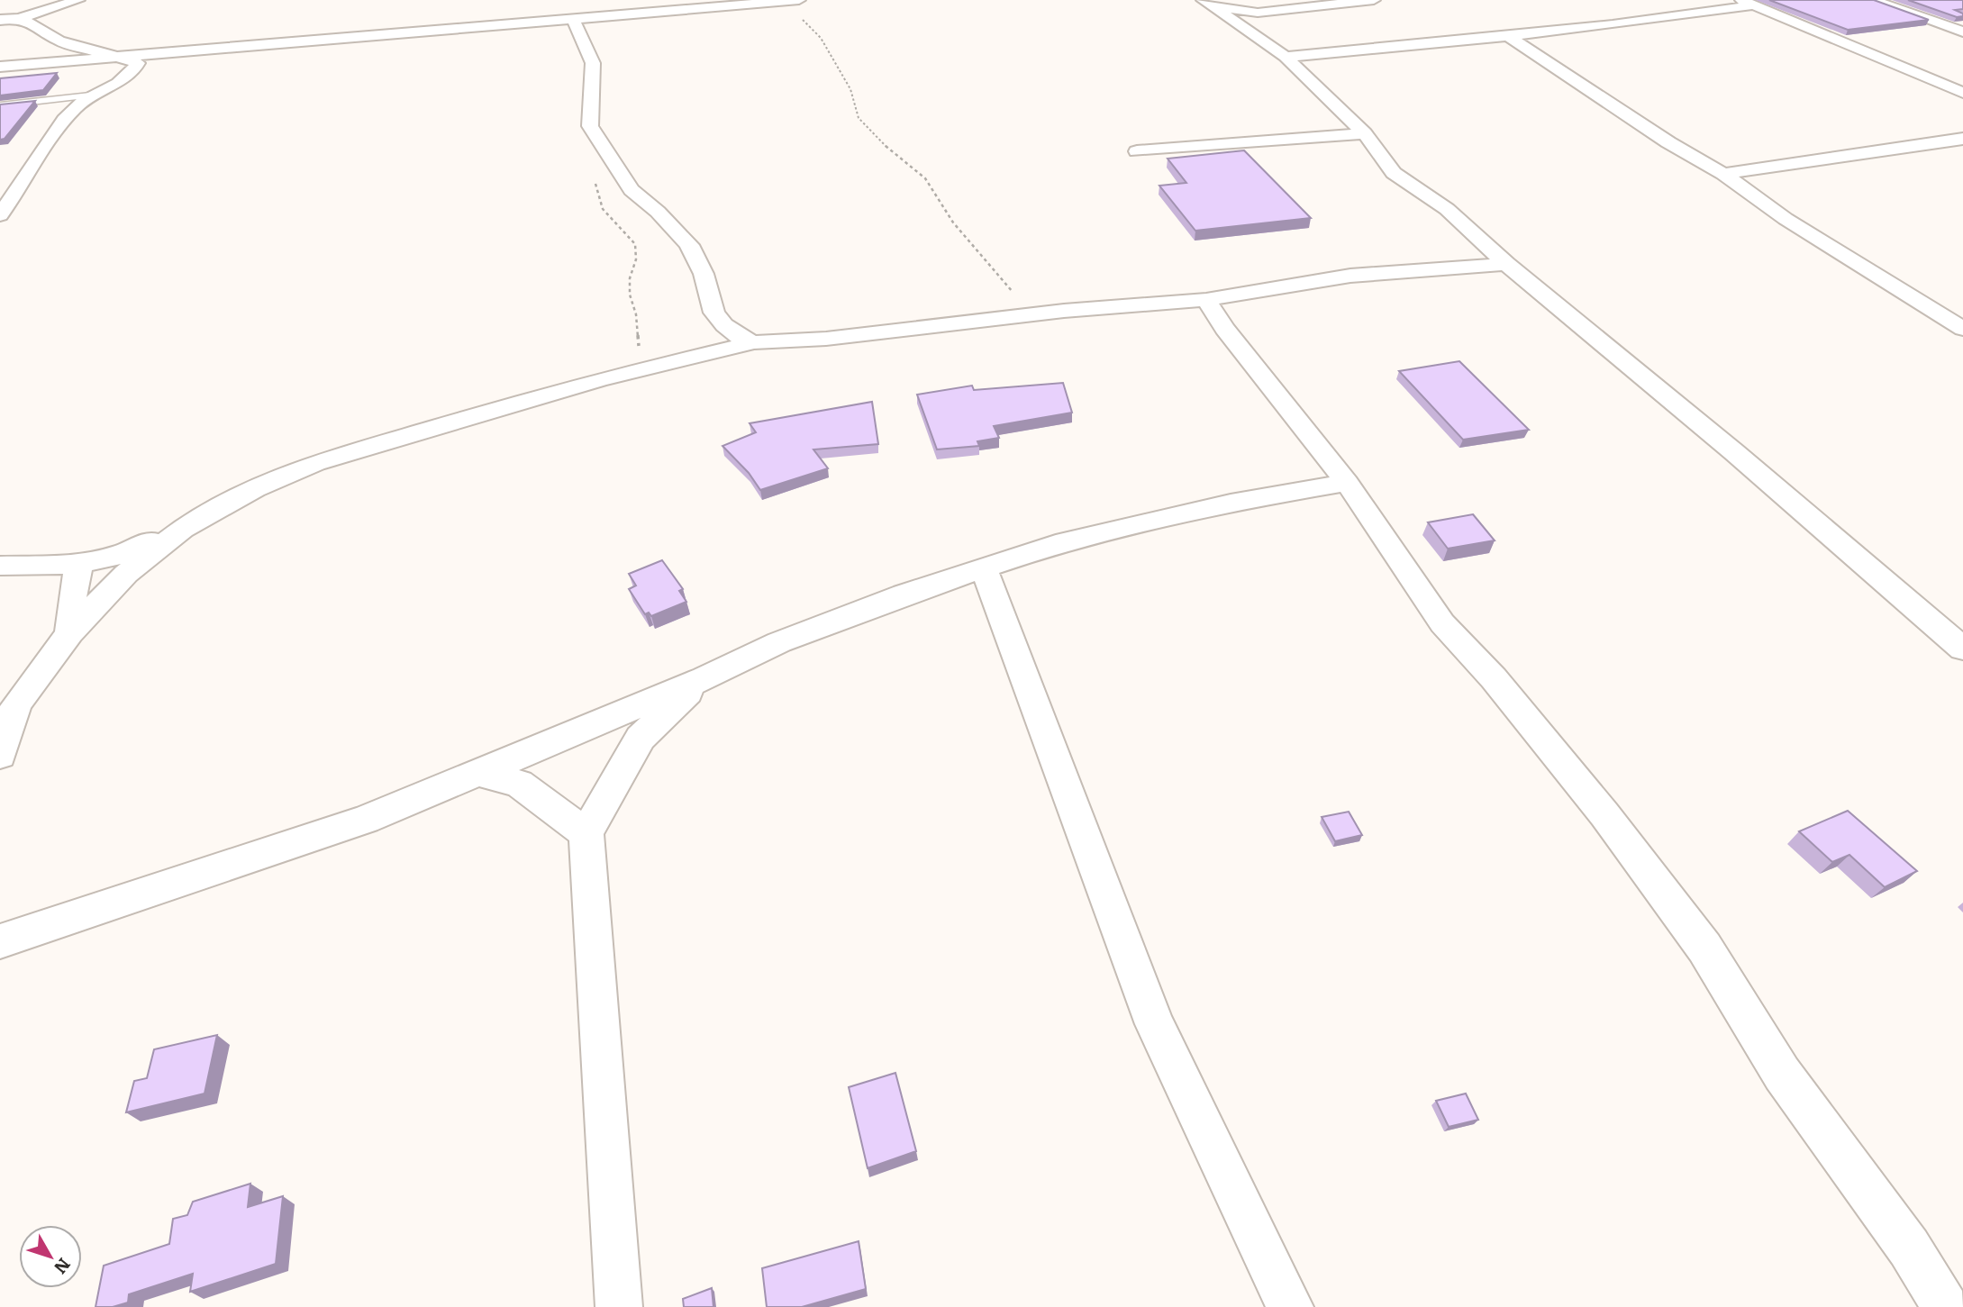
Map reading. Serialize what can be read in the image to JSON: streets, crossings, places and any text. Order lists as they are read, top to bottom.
{
  "north": "bottom right"
}
